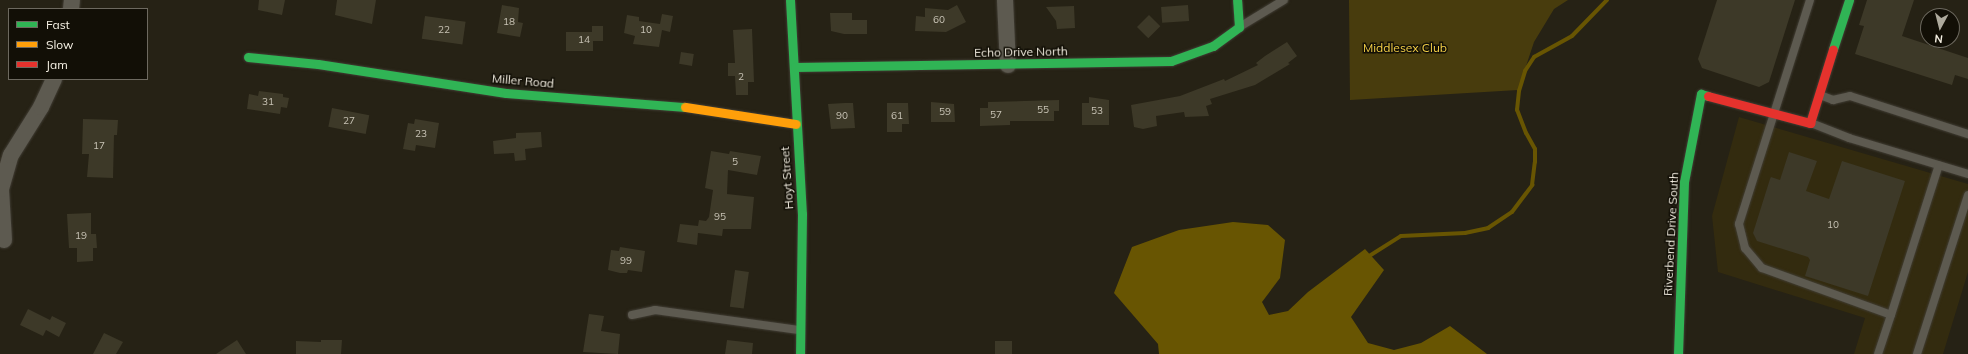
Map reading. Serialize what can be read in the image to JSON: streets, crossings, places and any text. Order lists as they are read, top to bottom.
{
  "streets": {
    "street": [
      "Echo Drive North",
      "Miller Road",
      "Hoyt Street",
      "Riverbend Drive South"
    ]
  },
  "crossings": [
    ["Echo Drive North", "Hoyt Street"],
    ["Miller Road", "Hoyt Street"]
  ],
  "parks": ["Middlesex Club"],
  "house_numbers": [
    "60",
    "18",
    "22",
    "10",
    "14",
    "2",
    "31",
    "55",
    "53",
    "59",
    "57",
    "90",
    "61",
    "27",
    "23",
    "17",
    "5",
    "95",
    "10",
    "19",
    "99"
  ],
  "legend": ["Fast", "Slow", "Jam"],
  "north": "bottom"
}
